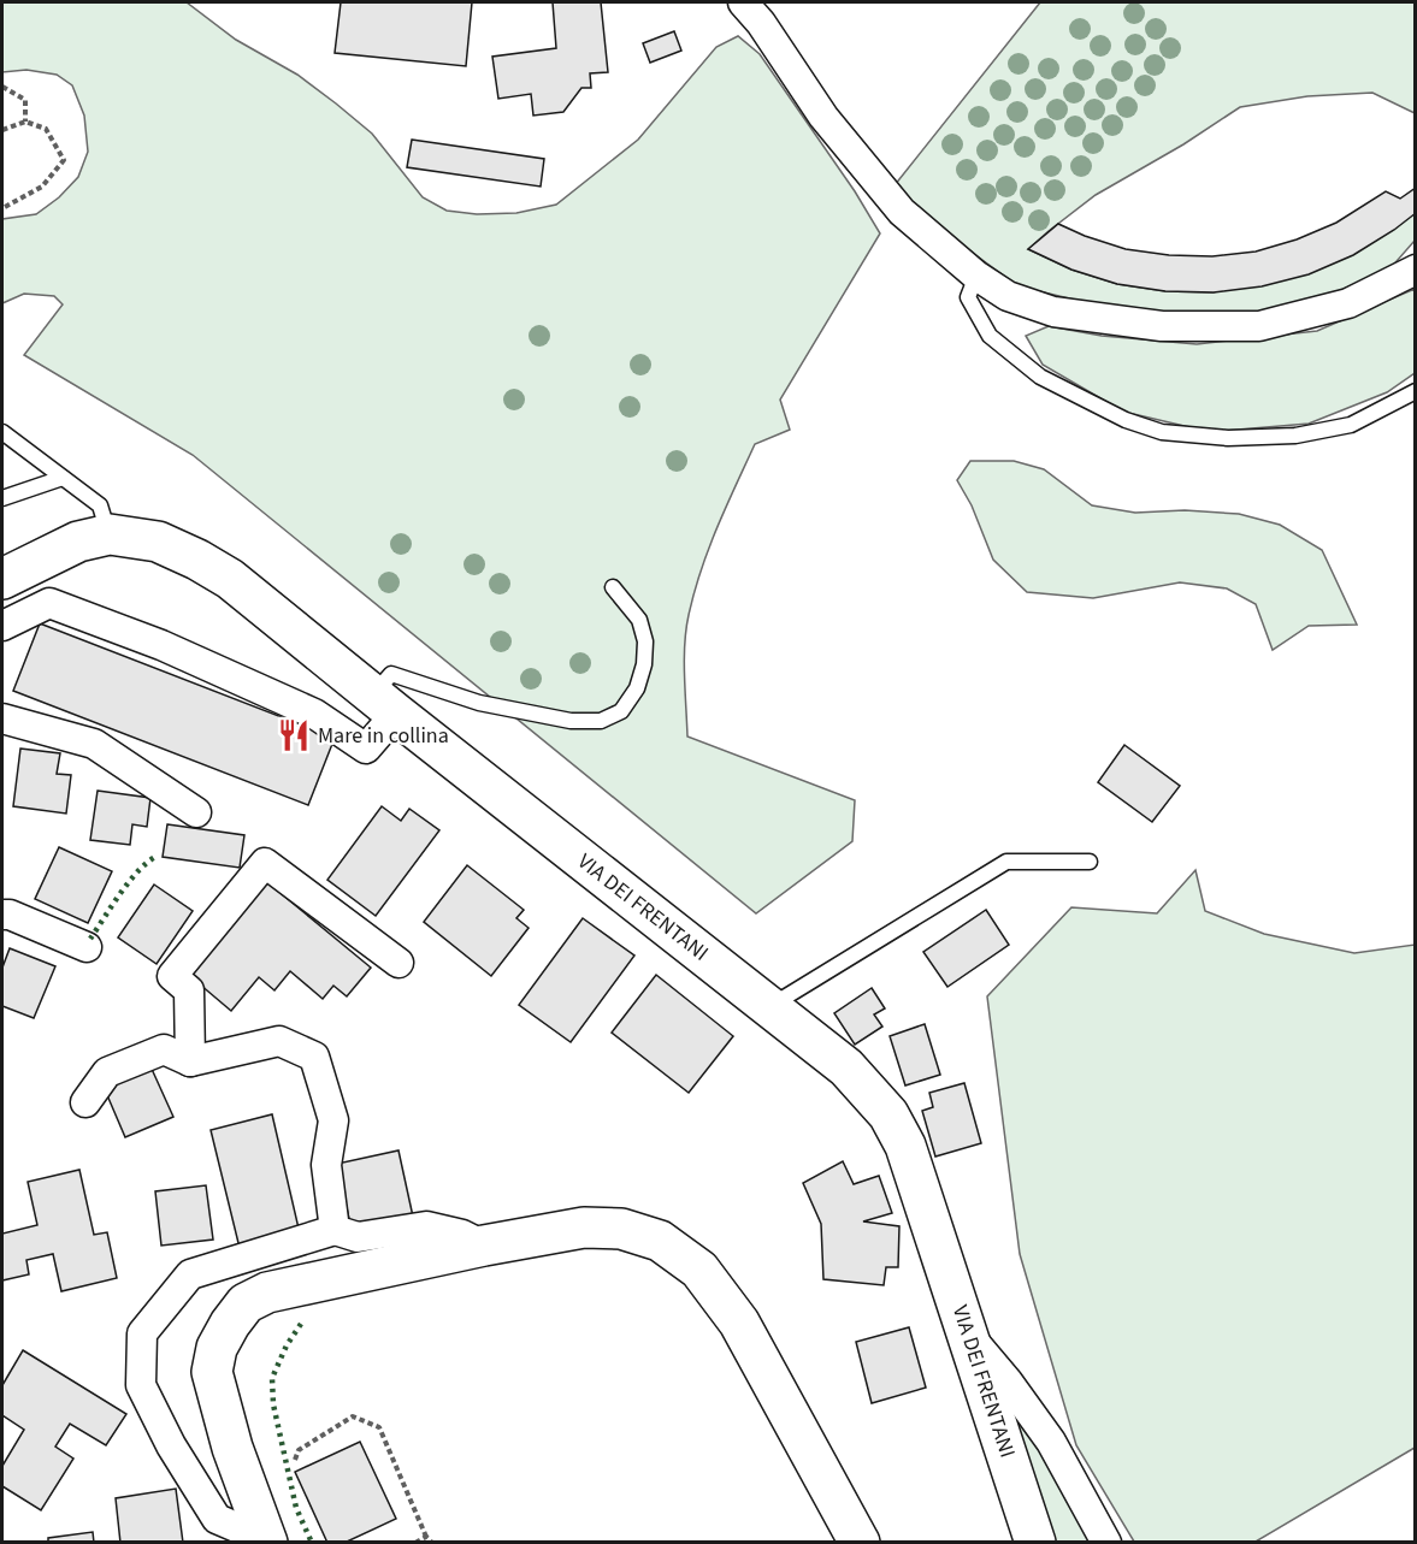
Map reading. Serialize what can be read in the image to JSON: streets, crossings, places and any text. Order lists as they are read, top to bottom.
{
  "streets": {
    "main road": ["VIA DEI FRENTANI"]
  },
  "places": {
    "restaurant": ["Mare in collina"]
  }
}
